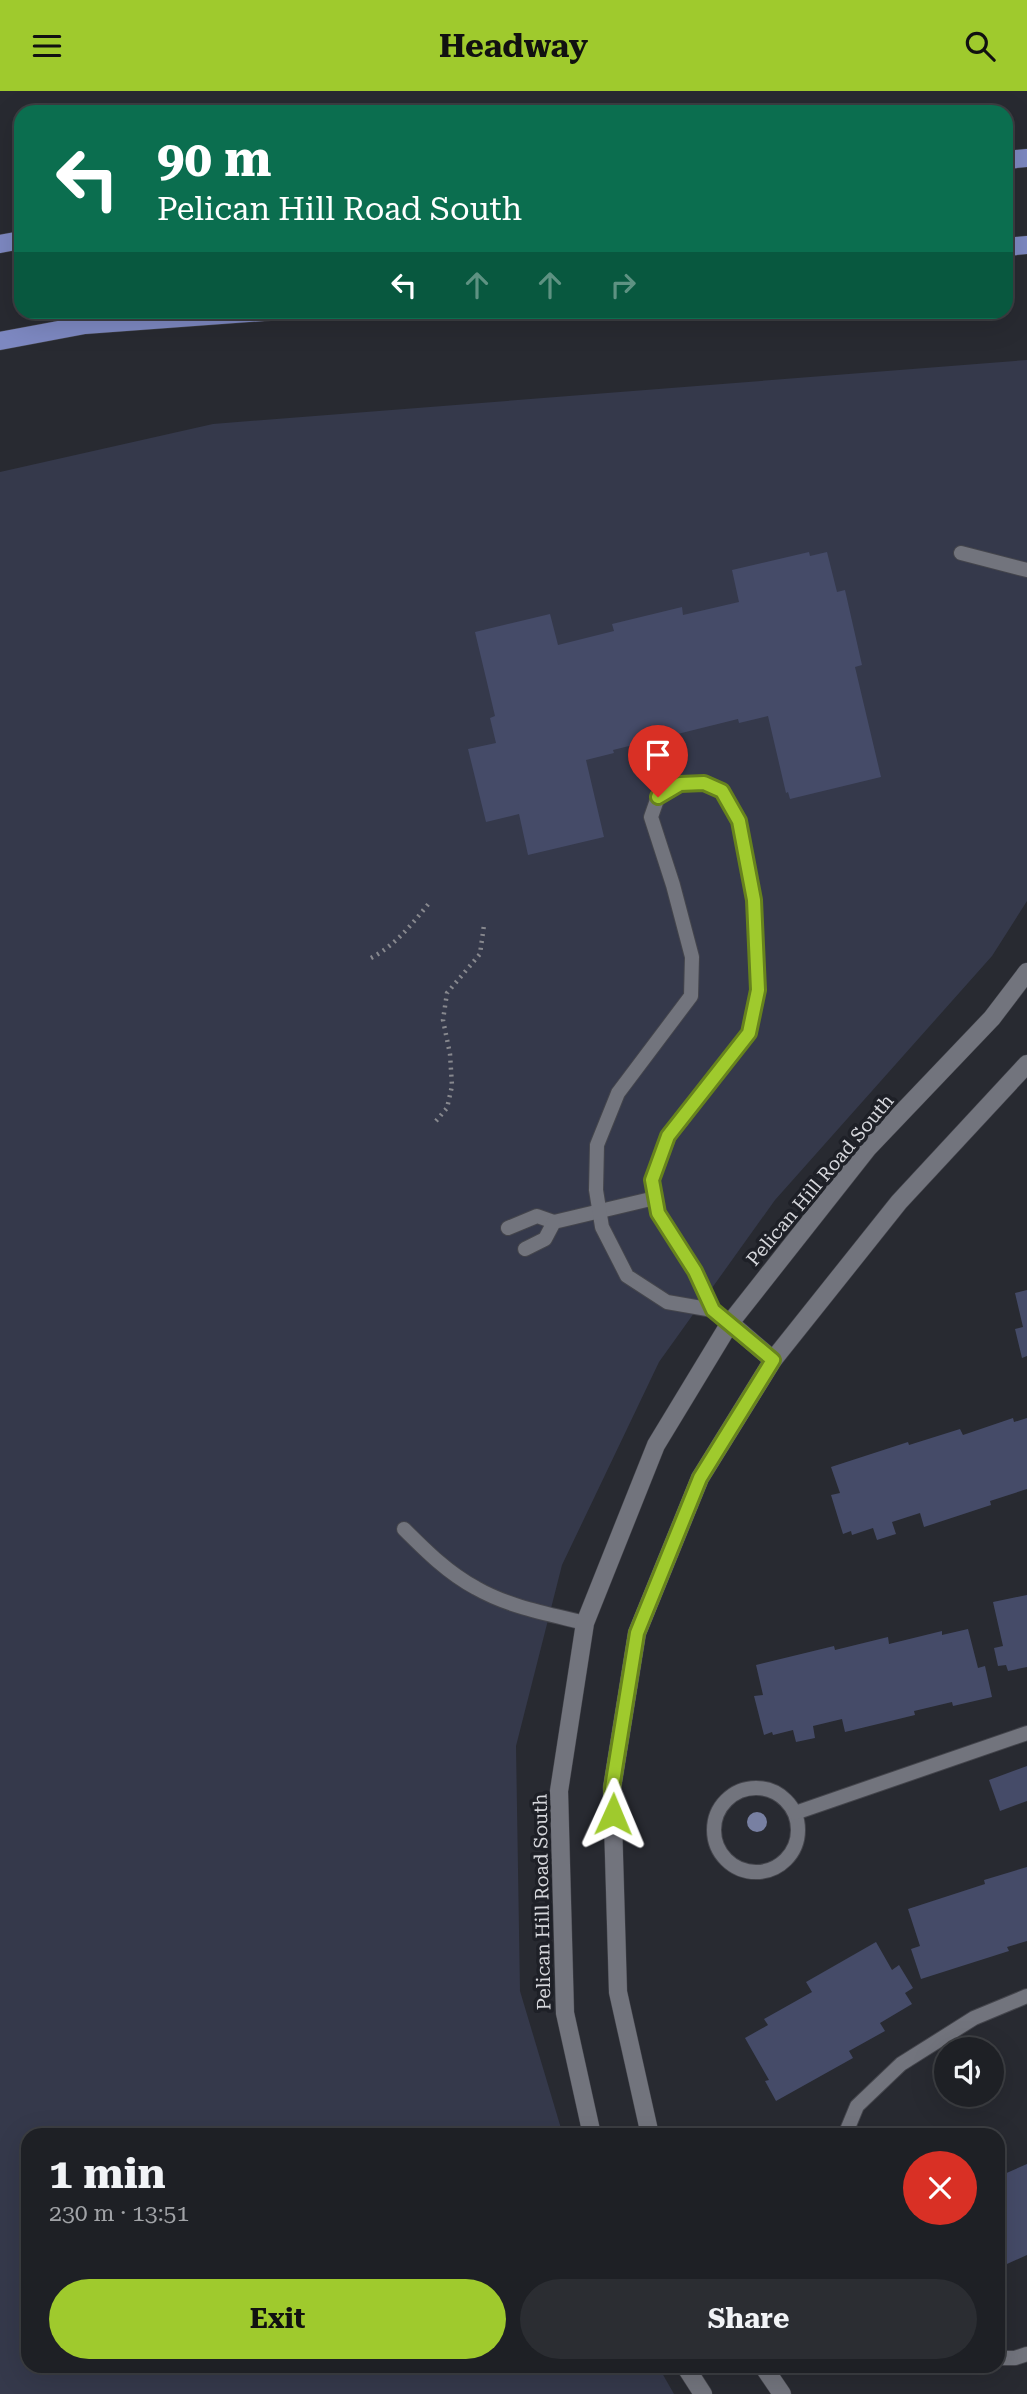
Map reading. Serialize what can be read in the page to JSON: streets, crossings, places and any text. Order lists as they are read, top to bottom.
{
  "streets": {
    "street": ["Pelican Hill Road South"]
  },
  "page": {
    "header": "Headway",
    "turn": ["90 m", "Pelican Hill Road South"],
    "heading": ["1 min", "230 m · 13:51"],
    "buttons": ["Exit", "Share"]
  }
}
